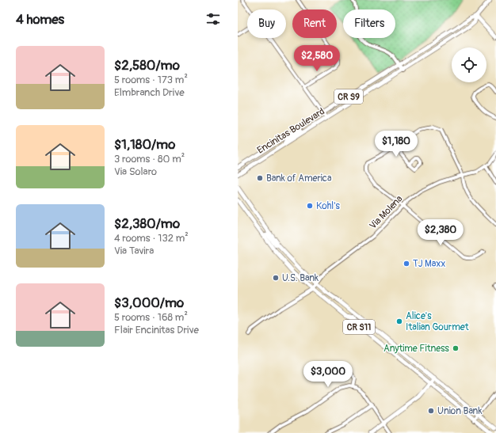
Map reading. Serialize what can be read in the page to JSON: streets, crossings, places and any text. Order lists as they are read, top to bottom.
{
  "streets": {
    "main road": ["CR S9", "Encinitas Boulevard", "CR S11"],
    "street": ["Via Molena"]
  },
  "crossings": [
    ["Via Molena", "CR S11"]
  ],
  "places": [
    "Bank of America",
    "Kohl's",
    "TJ Maxx",
    "U.S. Bank",
    "Alice's Italian Gourmet",
    "Anytime Fitness",
    "Union Bank"
  ],
  "page": {
    "heading": "4 homes",
    "chip": ["Buy", "Rent", "Filters"],
    "list": [
      {
        "name": "$2,580/mo",
        "note": "5 rooms · 173 m² · Elmbranch Drive"
      },
      {
        "name": "$1,180/mo",
        "note": "3 rooms · 80 m² · Via Solaro"
      },
      {
        "name": "$2,380/mo",
        "note": "4 rooms · 132 m² · Via Tavira"
      },
      {
        "name": "$3,000/mo",
        "note": "5 rooms · 168 m² · Flair Encinitas Drive"
      }
    ],
    "price": [
      "$2,580",
      "$1,180",
      "$2,380",
      "$3,000"
    ]
  }
}
